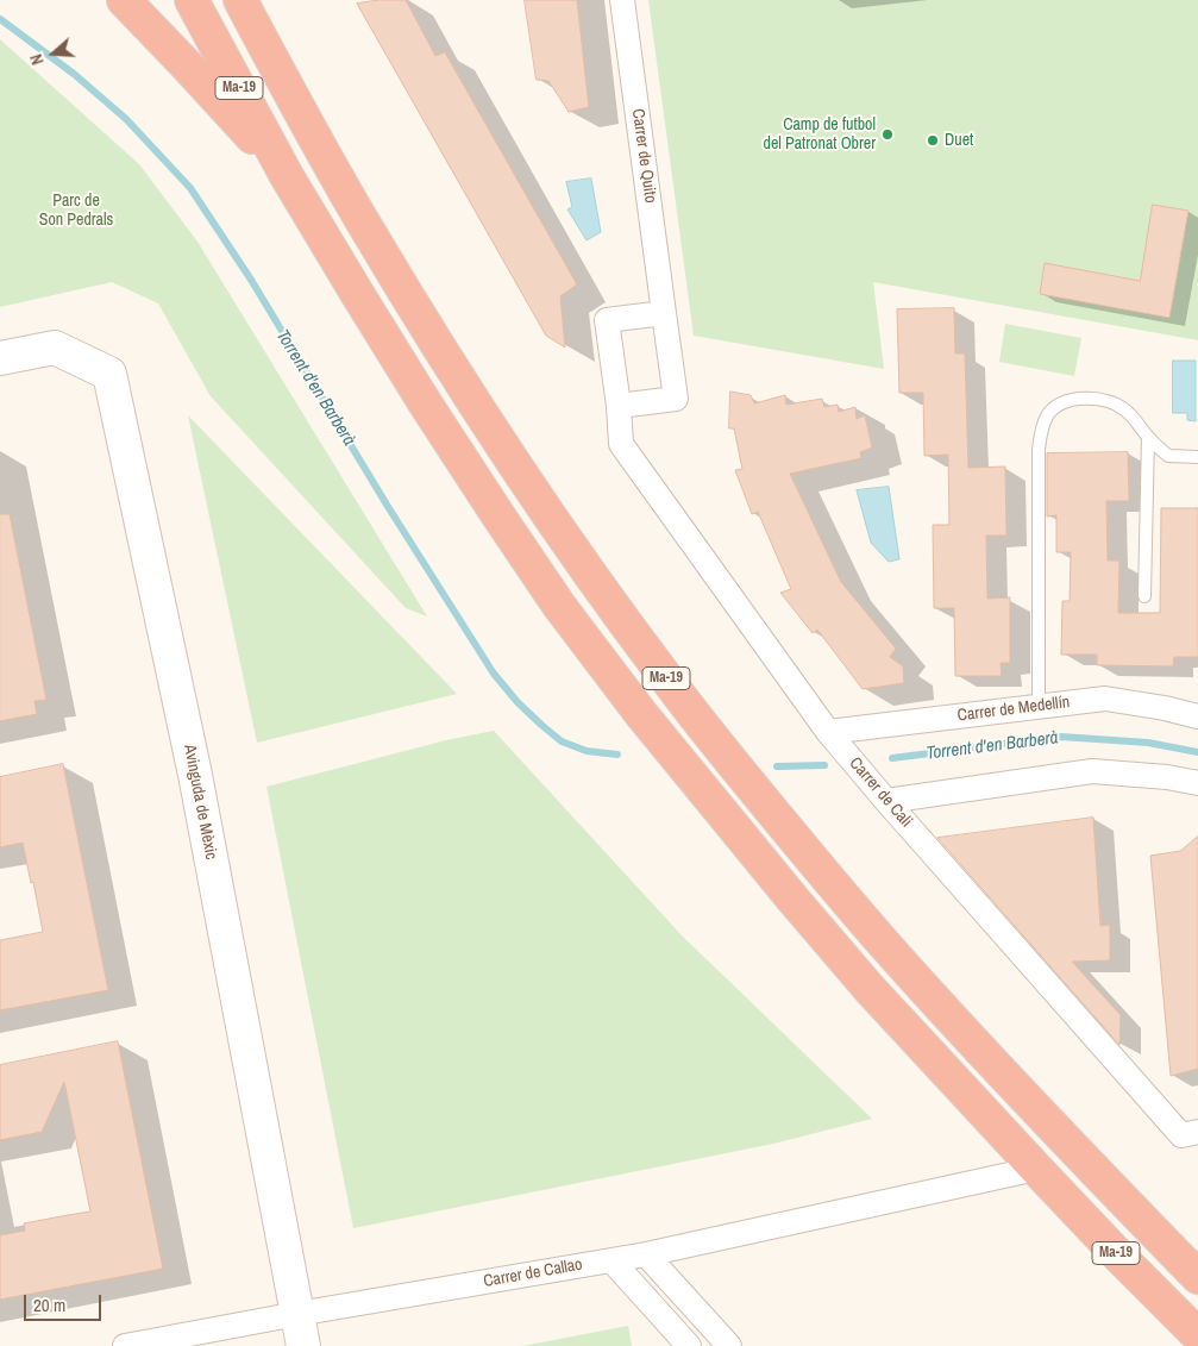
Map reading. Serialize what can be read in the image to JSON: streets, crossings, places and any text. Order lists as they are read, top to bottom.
{
  "streets": {
    "highway": ["Ma-19"],
    "street": [
      "Carrer de Quito",
      "Carrer de Medellín",
      "Carrer de Cali",
      "Avinguda de Mèxic",
      "Carrer de Callao"
    ]
  },
  "crossings": [
    ["Ma-19", "Carrer de Callao"],
    ["Carrer de Quito", "Carrer de Cali"],
    ["Carrer de Medellín", "Carrer de Cali"],
    ["Avinguda de Mèxic", "Carrer de Callao"]
  ],
  "water": ["Torrent d'en Barberà"],
  "parks": ["Parc de Son Pedrals"],
  "places": ["Camp de futbol del Patronat Obrer", "Duet"],
  "scale_bar": "20 m",
  "north": "left"
}
